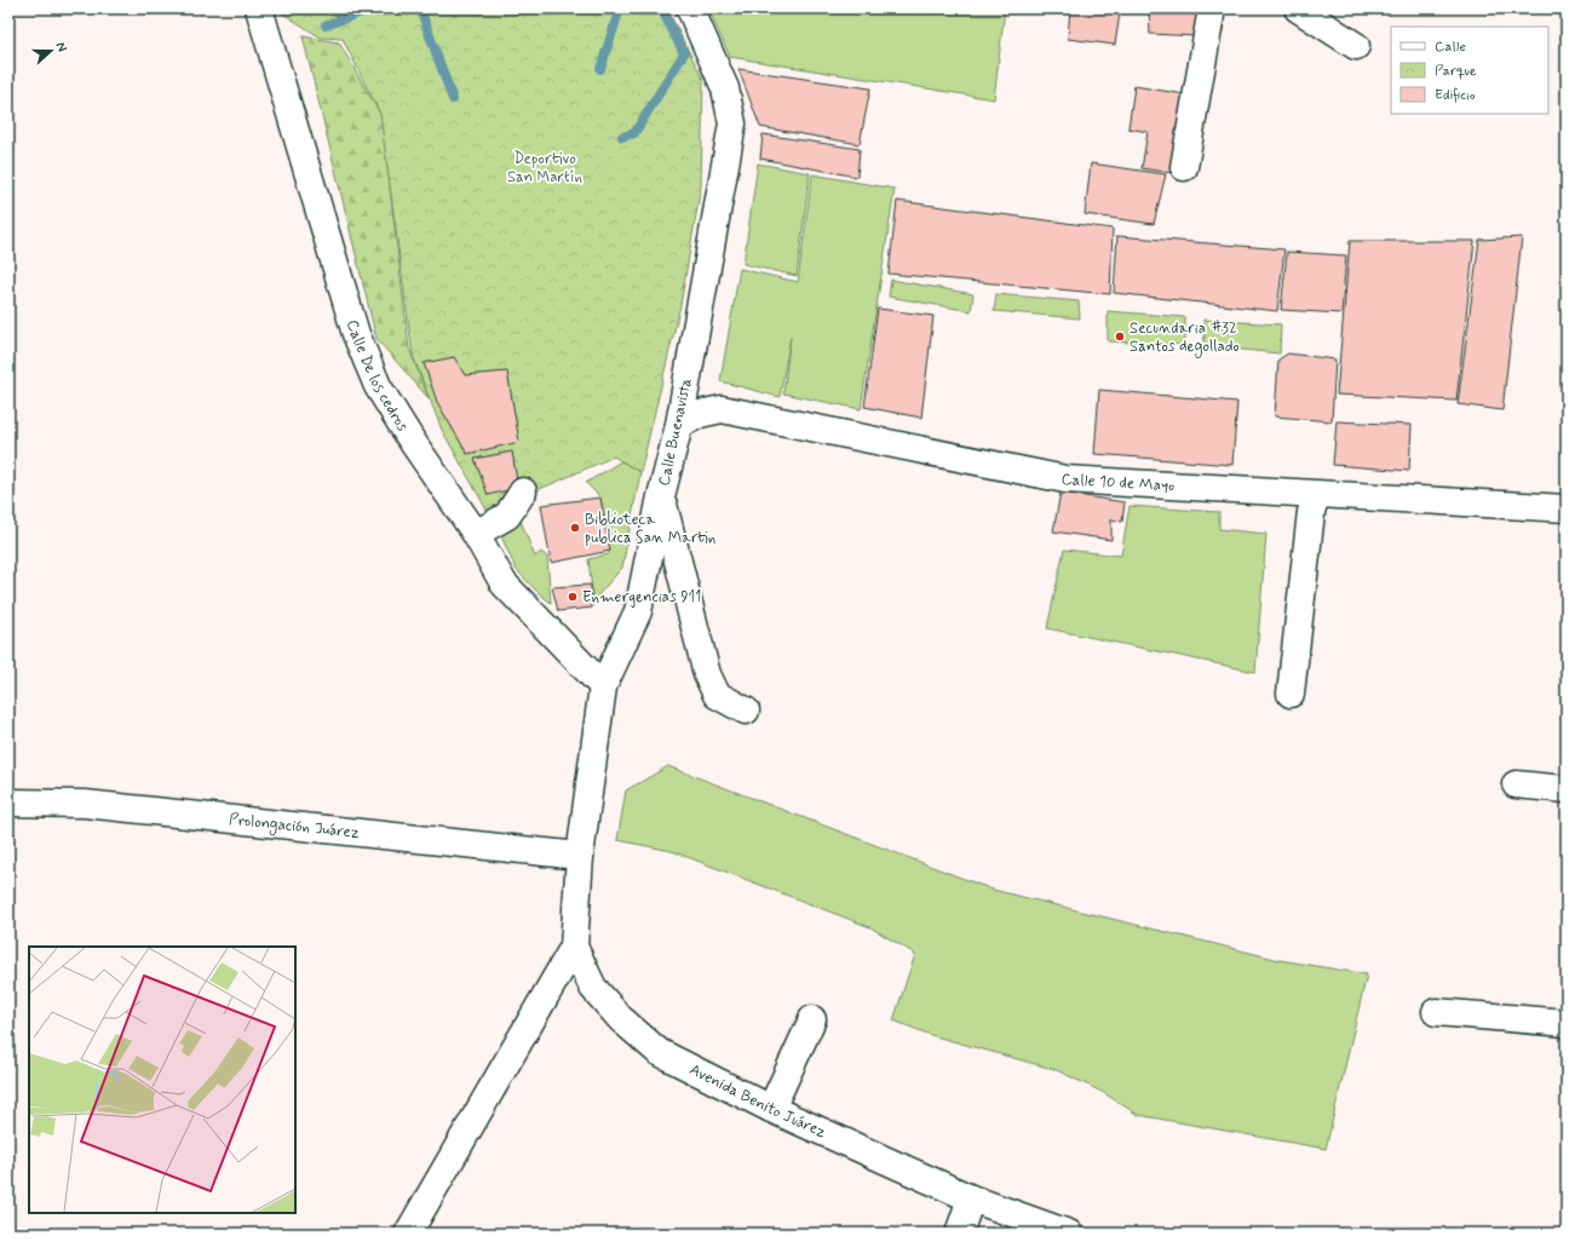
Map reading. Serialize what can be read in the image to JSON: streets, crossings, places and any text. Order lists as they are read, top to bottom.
{
  "streets": {
    "street": [
      "Calle De los cedros",
      "Calle Buenavista",
      "Calle 10 de Mayo",
      "Prolongación Juárez",
      "Avenida Benito Juárez"
    ]
  },
  "crossings": [
    ["Calle De los cedros", "Calle Buenavista"],
    ["Calle Buenavista", "Calle 10 de Mayo"],
    ["Calle Buenavista", "Prolongación Juárez"],
    ["Calle Buenavista", "Avenida Benito Juárez"],
    ["Prolongación Juárez", "Avenida Benito Juárez"]
  ],
  "parks": ["Deportivo San Martín"],
  "places": ["Secundaria #32 Santos degollado", "Biblioteca publica San Martin", "Enmergencias 911"],
  "legend": ["Calle", "Parque", "Edificio"],
  "north": "right"
}
